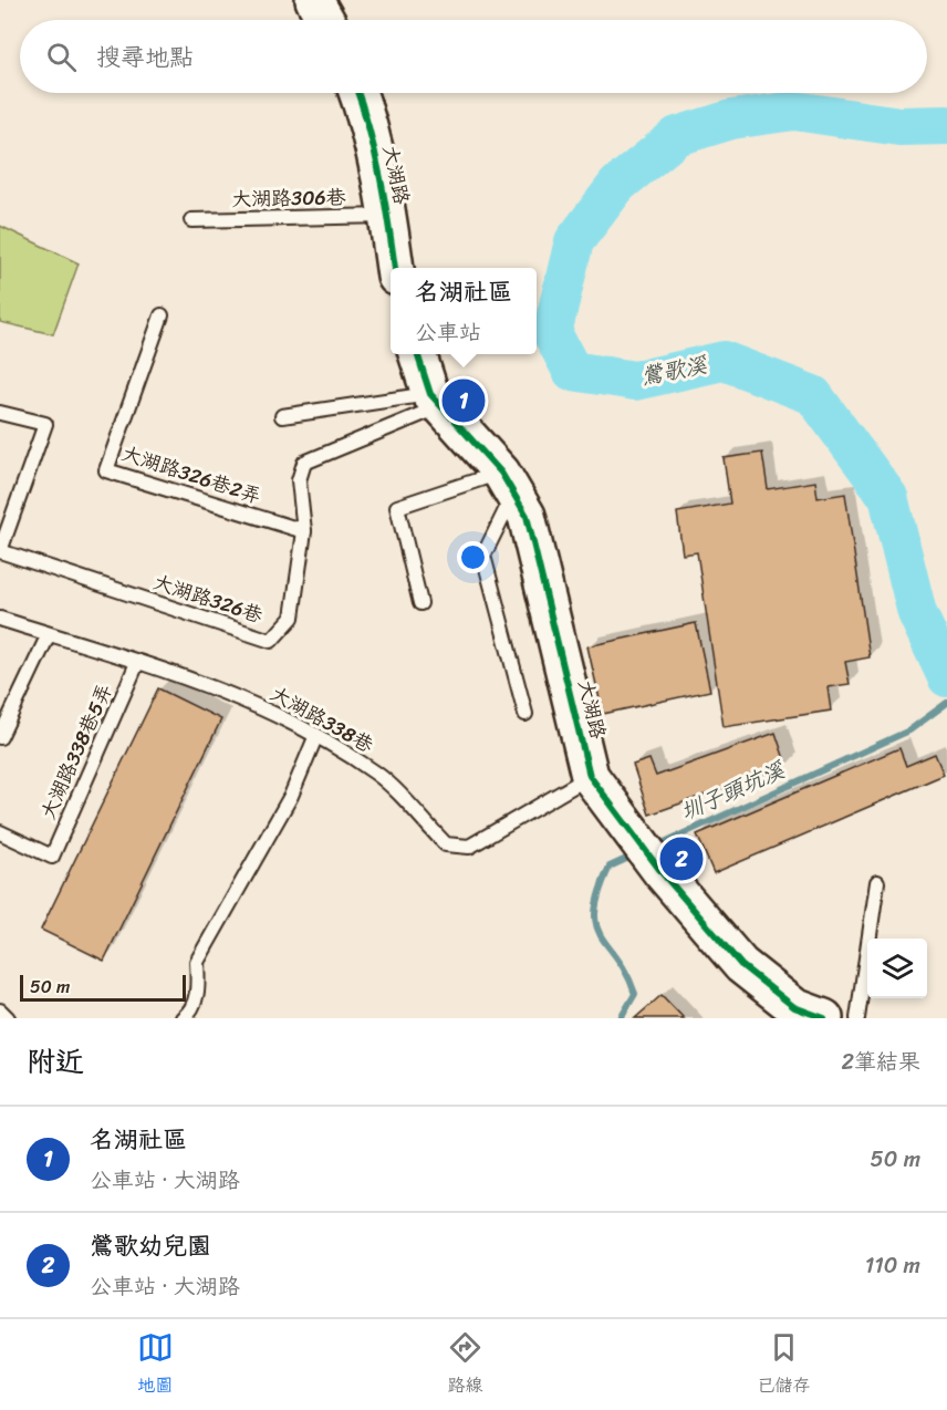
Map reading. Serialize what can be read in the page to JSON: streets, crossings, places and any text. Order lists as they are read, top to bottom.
{
  "streets": {
    "street": ["大湖路"],
    "lane": [
      "大湖路306巷",
      "大湖路326巷2弄",
      "大湖路326巷",
      "大湖路338巷",
      "大湖路338巷5弄"
    ]
  },
  "crossings": [
    ["大湖路", "大湖路306巷"],
    ["大湖路", "大湖路326巷"],
    ["大湖路", "大湖路338巷"],
    ["大湖路326巷2弄", "大湖路326巷"],
    ["大湖路338巷", "大湖路338巷5弄"]
  ],
  "water": ["鶯歌溪", "圳子頭坑溪"],
  "scale_bar": "50 m",
  "page": {
    "search": "搜尋地點",
    "popup": ["名湖社區", "公車站"],
    "pins": ["1", "2"],
    "scale": "50 m",
    "heading": ["附近", "2筆結果"],
    "list": [
      {
        "mark": "1",
        "name": "名湖社區",
        "note": "公車站 · 大湖路",
        "value": "50 m"
      },
      {
        "mark": "2",
        "name": "鶯歌幼兒園",
        "note": "公車站 · 大湖路",
        "value": "110 m"
      }
    ],
    "nav": ["地圖", "路線", "已儲存"]
  }
}
